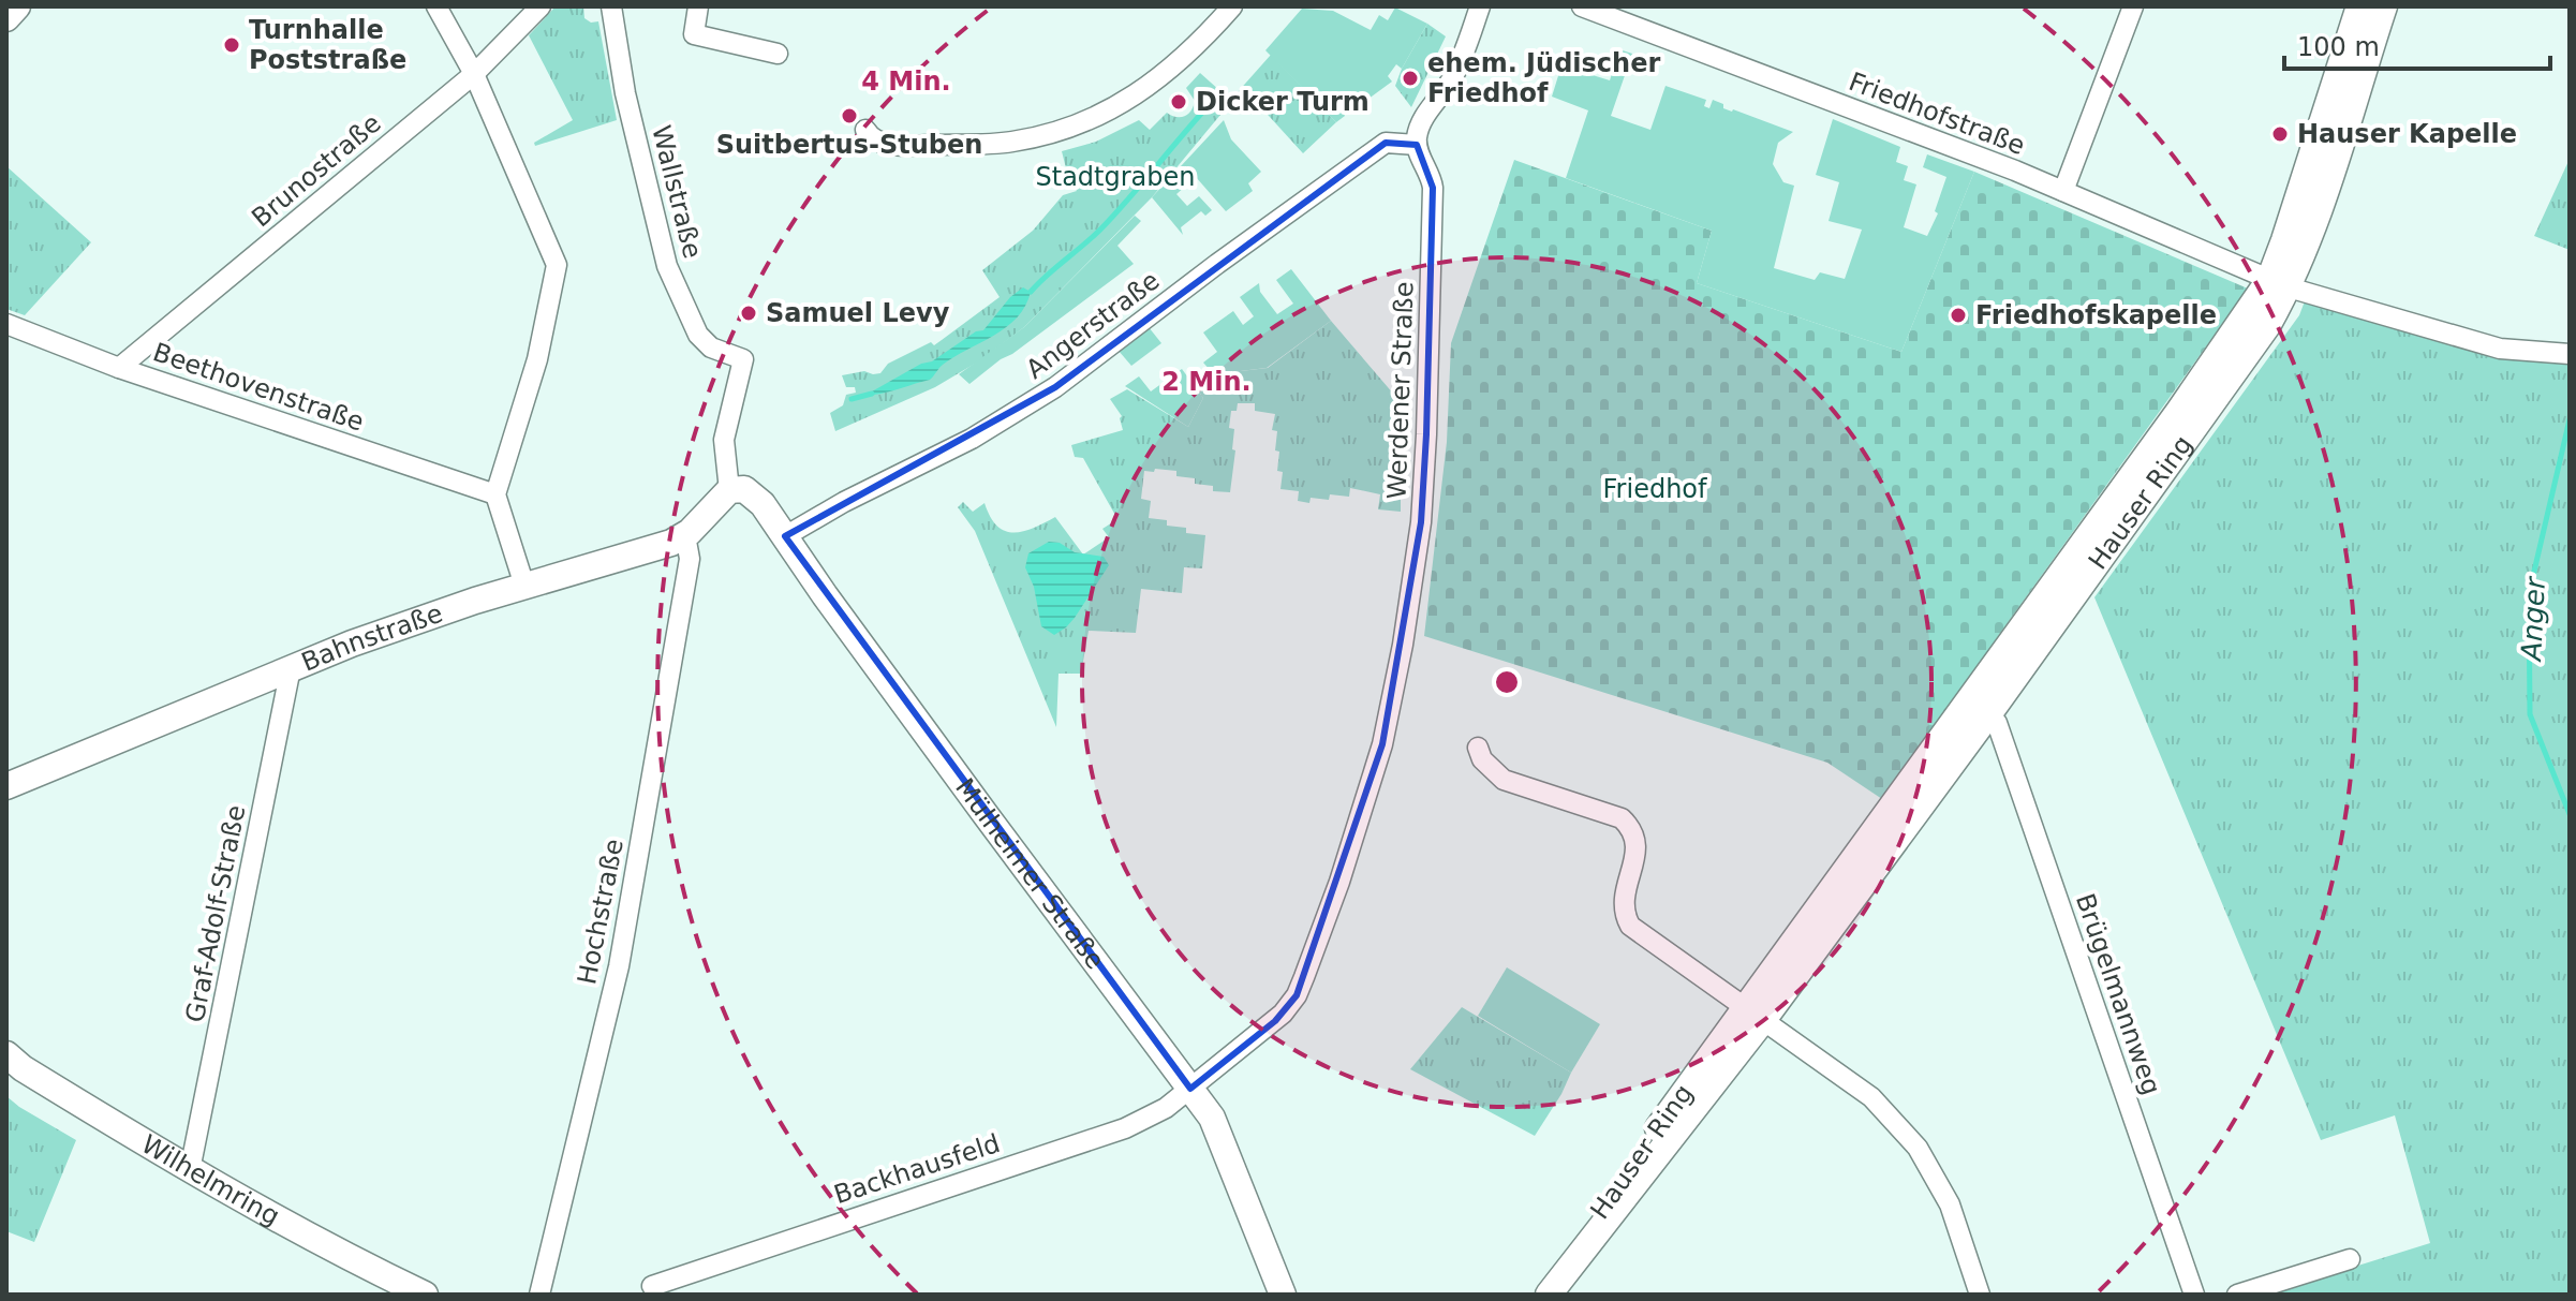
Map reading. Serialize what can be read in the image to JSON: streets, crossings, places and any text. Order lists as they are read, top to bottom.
{
  "streets": {
    "main road": [
      "Hauser Ring",
      "Bahnstraße",
      "Mülheimer Straße",
      "Wilhelmring"
    ],
    "street": [
      "Friedhofstraße",
      "Brunostraße",
      "Wallstraße",
      "Angerstraße",
      "Beethovenstraße",
      "Werdener Straße",
      "Hochstraße",
      "Graf-Adolf-Straße",
      "Brügelmannweg",
      "Backhausfeld"
    ]
  },
  "crossings": [
    ["Friedhofstraße", "Hauser Ring"],
    ["Brunostraße", "Beethovenstraße"],
    ["Wallstraße", "Bahnstraße"],
    ["Wallstraße", "Mülheimer Straße"],
    ["Angerstraße", "Werdener Straße"],
    ["Angerstraße", "Mülheimer Straße"],
    ["Werdener Straße", "Mülheimer Straße"],
    ["Werdener Straße", "Backhausfeld"],
    ["Hauser Ring", "Brügelmannweg"],
    ["Bahnstraße", "Mülheimer Straße"],
    ["Bahnstraße", "Hochstraße"],
    ["Bahnstraße", "Graf-Adolf-Straße"],
    ["Mülheimer Straße", "Backhausfeld"],
    ["Graf-Adolf-Straße", "Wilhelmring"]
  ],
  "water": ["Anger"],
  "parks": ["Stadtgraben", "Friedhof"],
  "places": [
    "Turnhalle Poststraße",
    "ehem. Jüdischer Friedhof",
    "Dicker Turm",
    "Suitbertus-Stuben",
    "Hauser Kapelle",
    "Samuel Levy",
    "Friedhofskapelle"
  ],
  "scale_bar": "100 m",
  "rings": ["4 Min.", "2 Min."]
}
